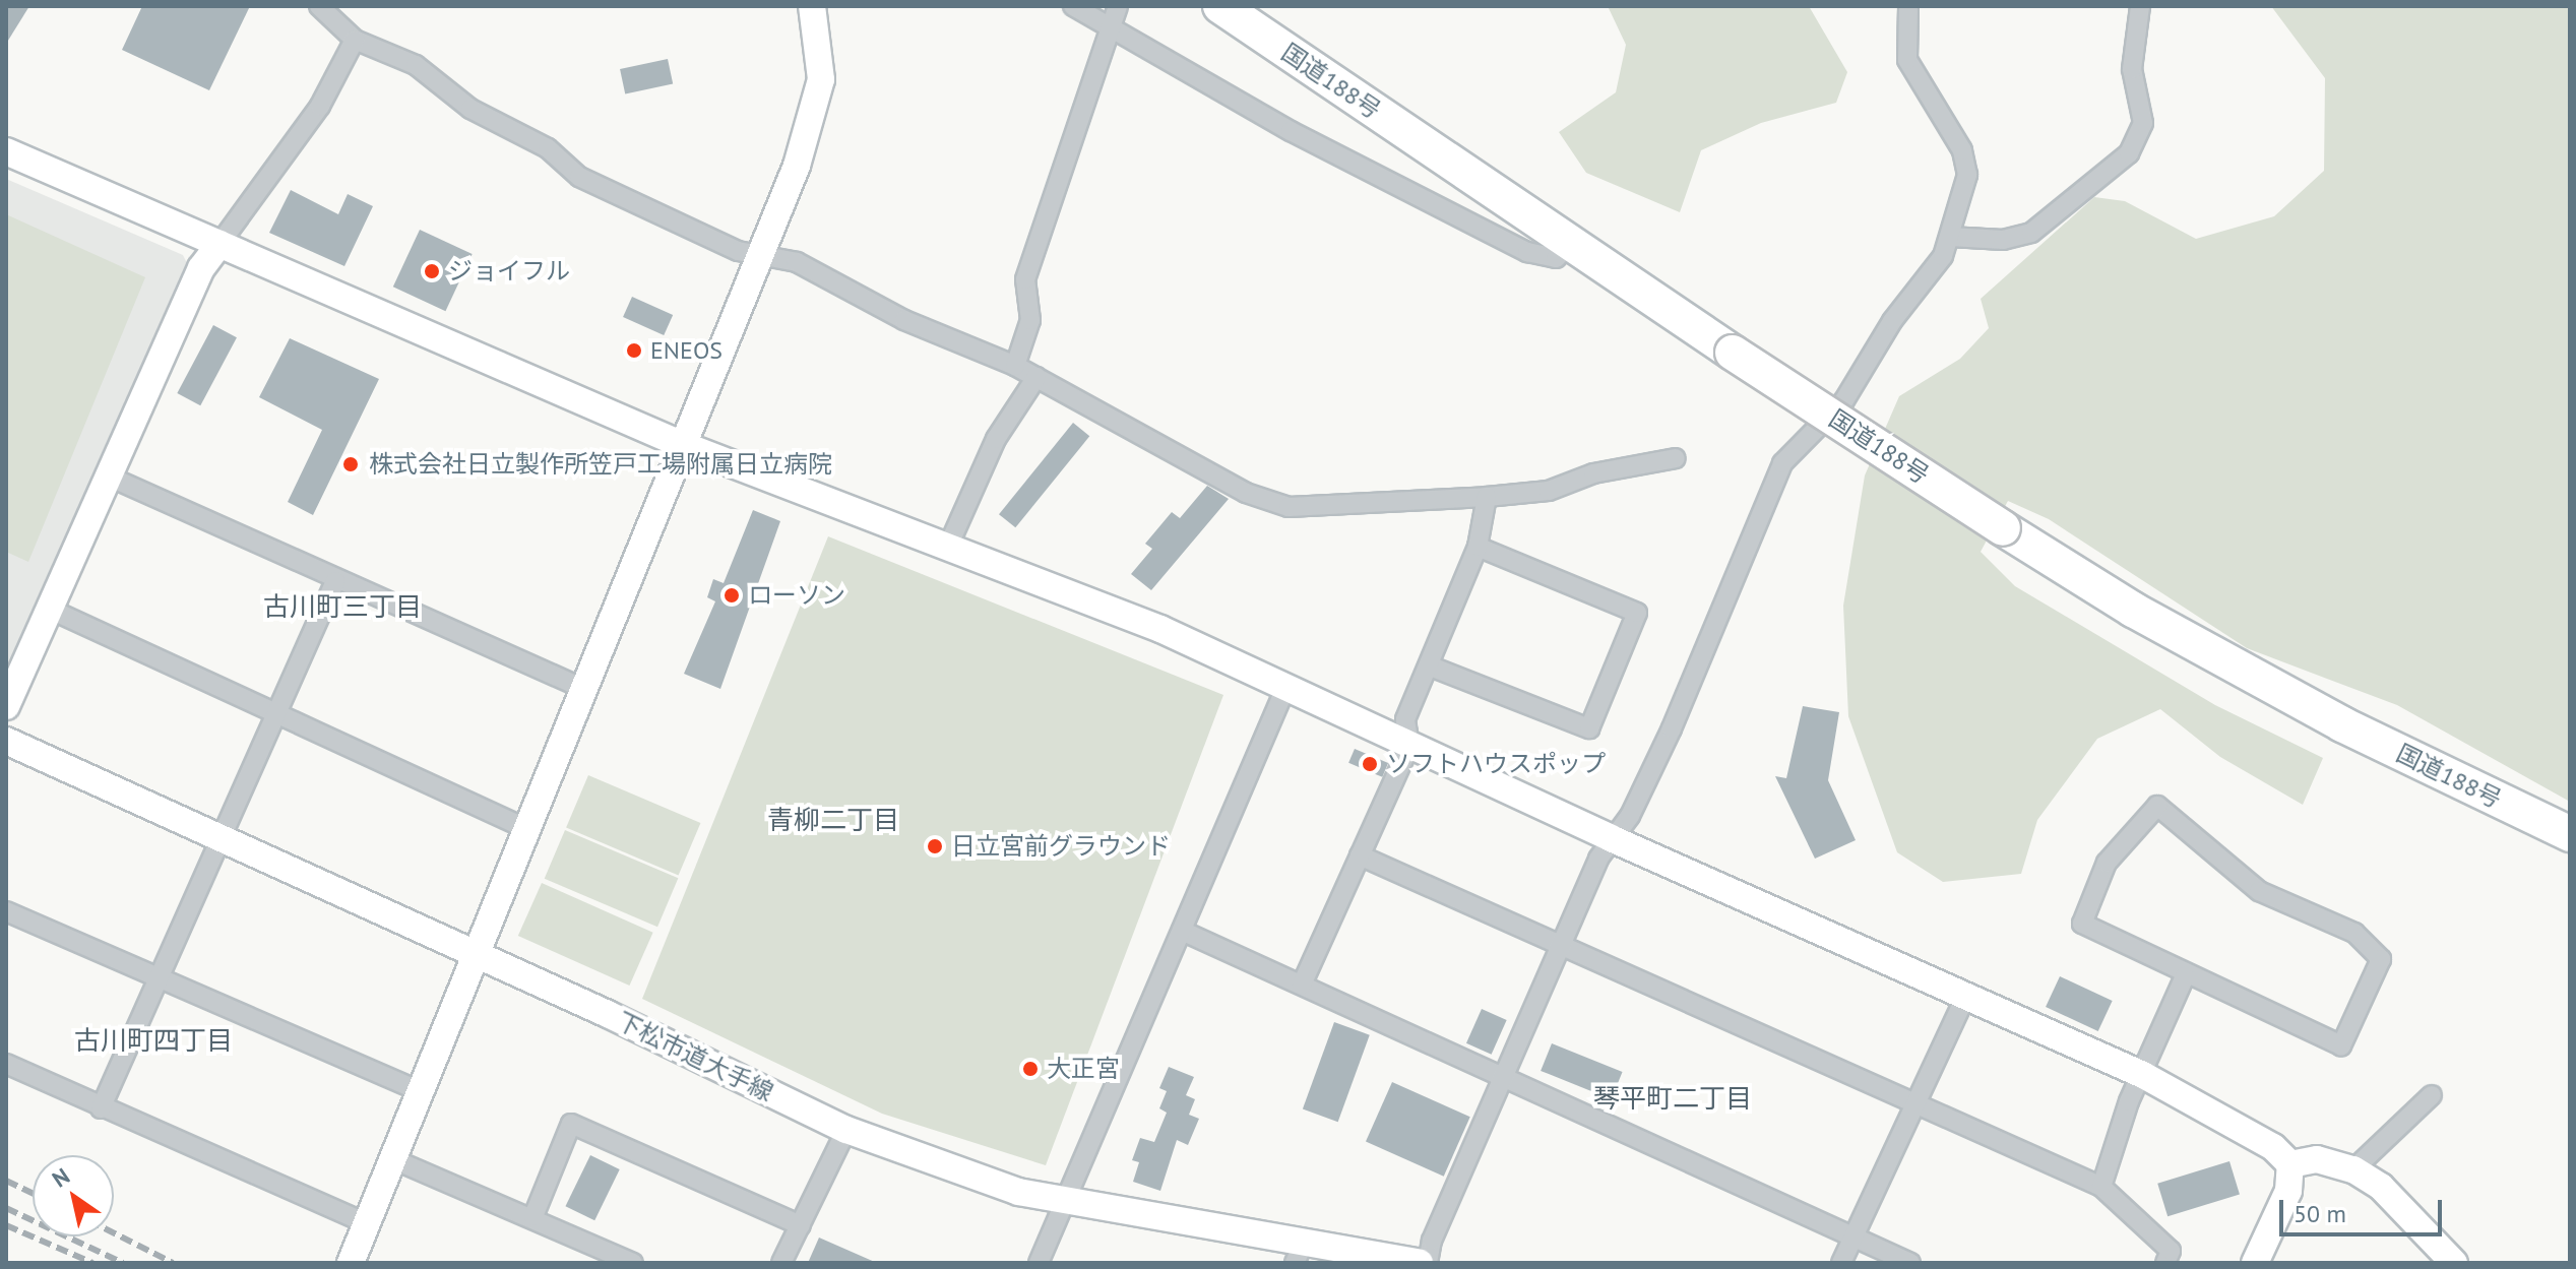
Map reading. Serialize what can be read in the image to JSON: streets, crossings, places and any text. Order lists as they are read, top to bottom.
{
  "streets": {
    "highway": ["国道188号"],
    "street": ["下松市道大手線"]
  },
  "districts": [
    "古川町三丁目",
    "青柳二丁目",
    "古川町四丁目",
    "琴平町二丁目"
  ],
  "places": [
    "ジョイフル",
    "ENEOS",
    "株式会社日立製作所笠戸工場附属日立病院",
    "ローソン",
    "ソフトハウスポップ",
    "日立宮前グラウンド",
    "大正宮"
  ],
  "scale_bar": "50 m",
  "north": "top left"
}
